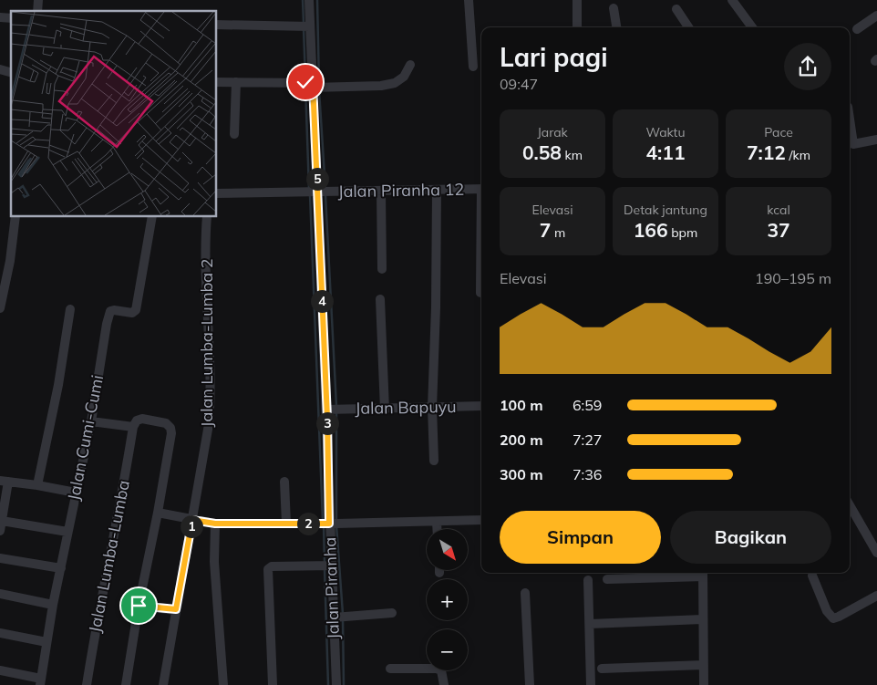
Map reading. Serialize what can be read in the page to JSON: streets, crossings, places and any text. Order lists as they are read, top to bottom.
{
  "streets": {
    "street": [
      "Jalan Piranha 12",
      "Jalan Lumba-Lumba 2",
      "Jalan Bapuyu",
      "Jalan Cumi-Cumi",
      "Jalan Lumba-Lumba",
      "Jalan Piranha"
    ]
  },
  "crossings": [
    ["Jalan Piranha 12", "Jalan Piranha"],
    ["Jalan Bapuyu", "Jalan Piranha"]
  ],
  "north": "bottom right",
  "page": {
    "heading": ["Lari pagi", "09:47"],
    "stats": [
      ["Jarak", "0.58 km"],
      ["Waktu", "4:11"],
      ["Pace", "7:12 /km"],
      ["Elevasi", "7 m"],
      ["Detak jantung", "166 bpm"],
      ["kcal", "37"]
    ],
    "pins": [
      "5",
      "4",
      "3",
      "2",
      "1"
    ],
    "chart": ["Elevasi", "190–195 m"],
    "list": [
      {
        "name": "100 m",
        "note": "6:59"
      },
      {
        "name": "200 m",
        "note": "7:27"
      },
      {
        "name": "300 m",
        "note": "7:36"
      }
    ],
    "buttons": ["Simpan", "Bagikan"],
    "map_buttons": ["+", "−"]
  }
}
